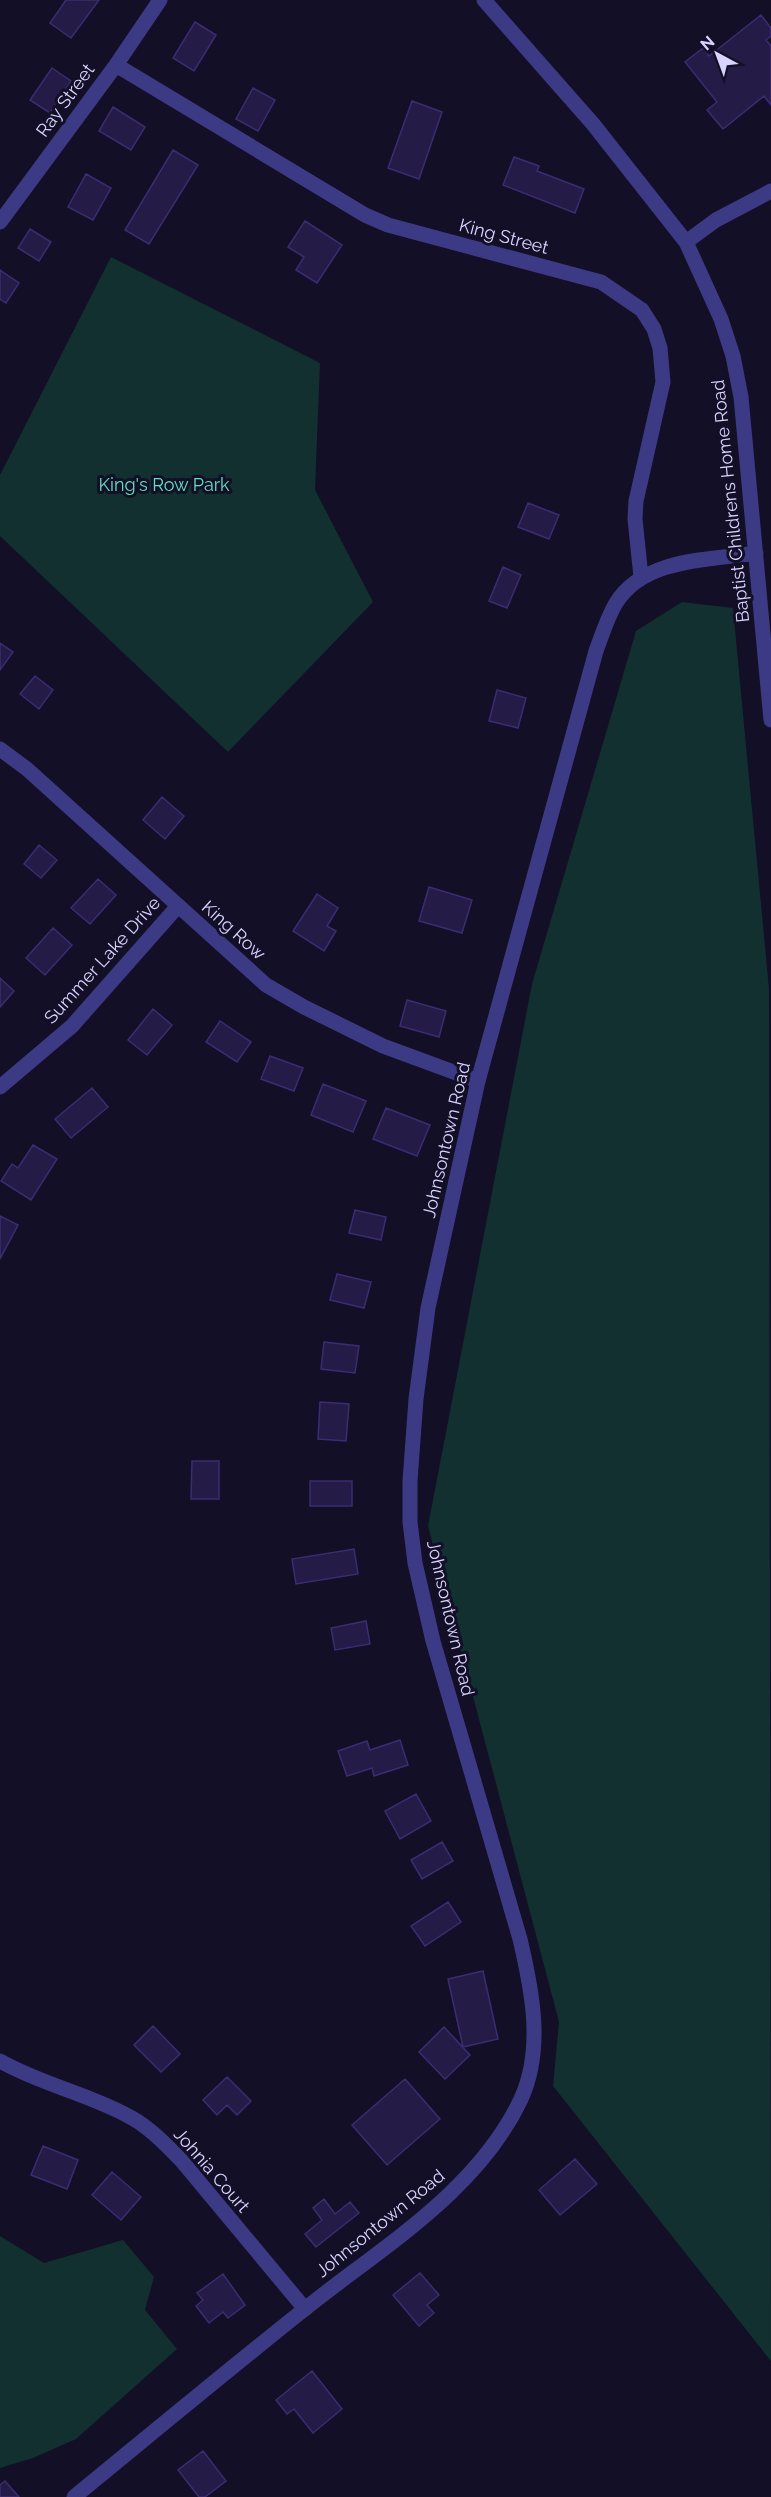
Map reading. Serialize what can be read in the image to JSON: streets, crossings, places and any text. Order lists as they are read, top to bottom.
{
  "streets": {
    "street": [
      "Ray Street",
      "King Street",
      "Baptist Childrens Home Road",
      "King Row",
      "Summer Lake Drive",
      "Johnsontown Road",
      "Johnia Court"
    ]
  },
  "crossings": [
    ["Ray Street", "King Street"],
    ["King Street", "Johnsontown Road"],
    ["Baptist Childrens Home Road", "Johnsontown Road"],
    ["King Row", "Summer Lake Drive"],
    ["King Row", "Johnsontown Road"],
    ["Johnsontown Road", "Johnia Court"]
  ],
  "parks": ["King's Row Park"],
  "north": "top left"
}
